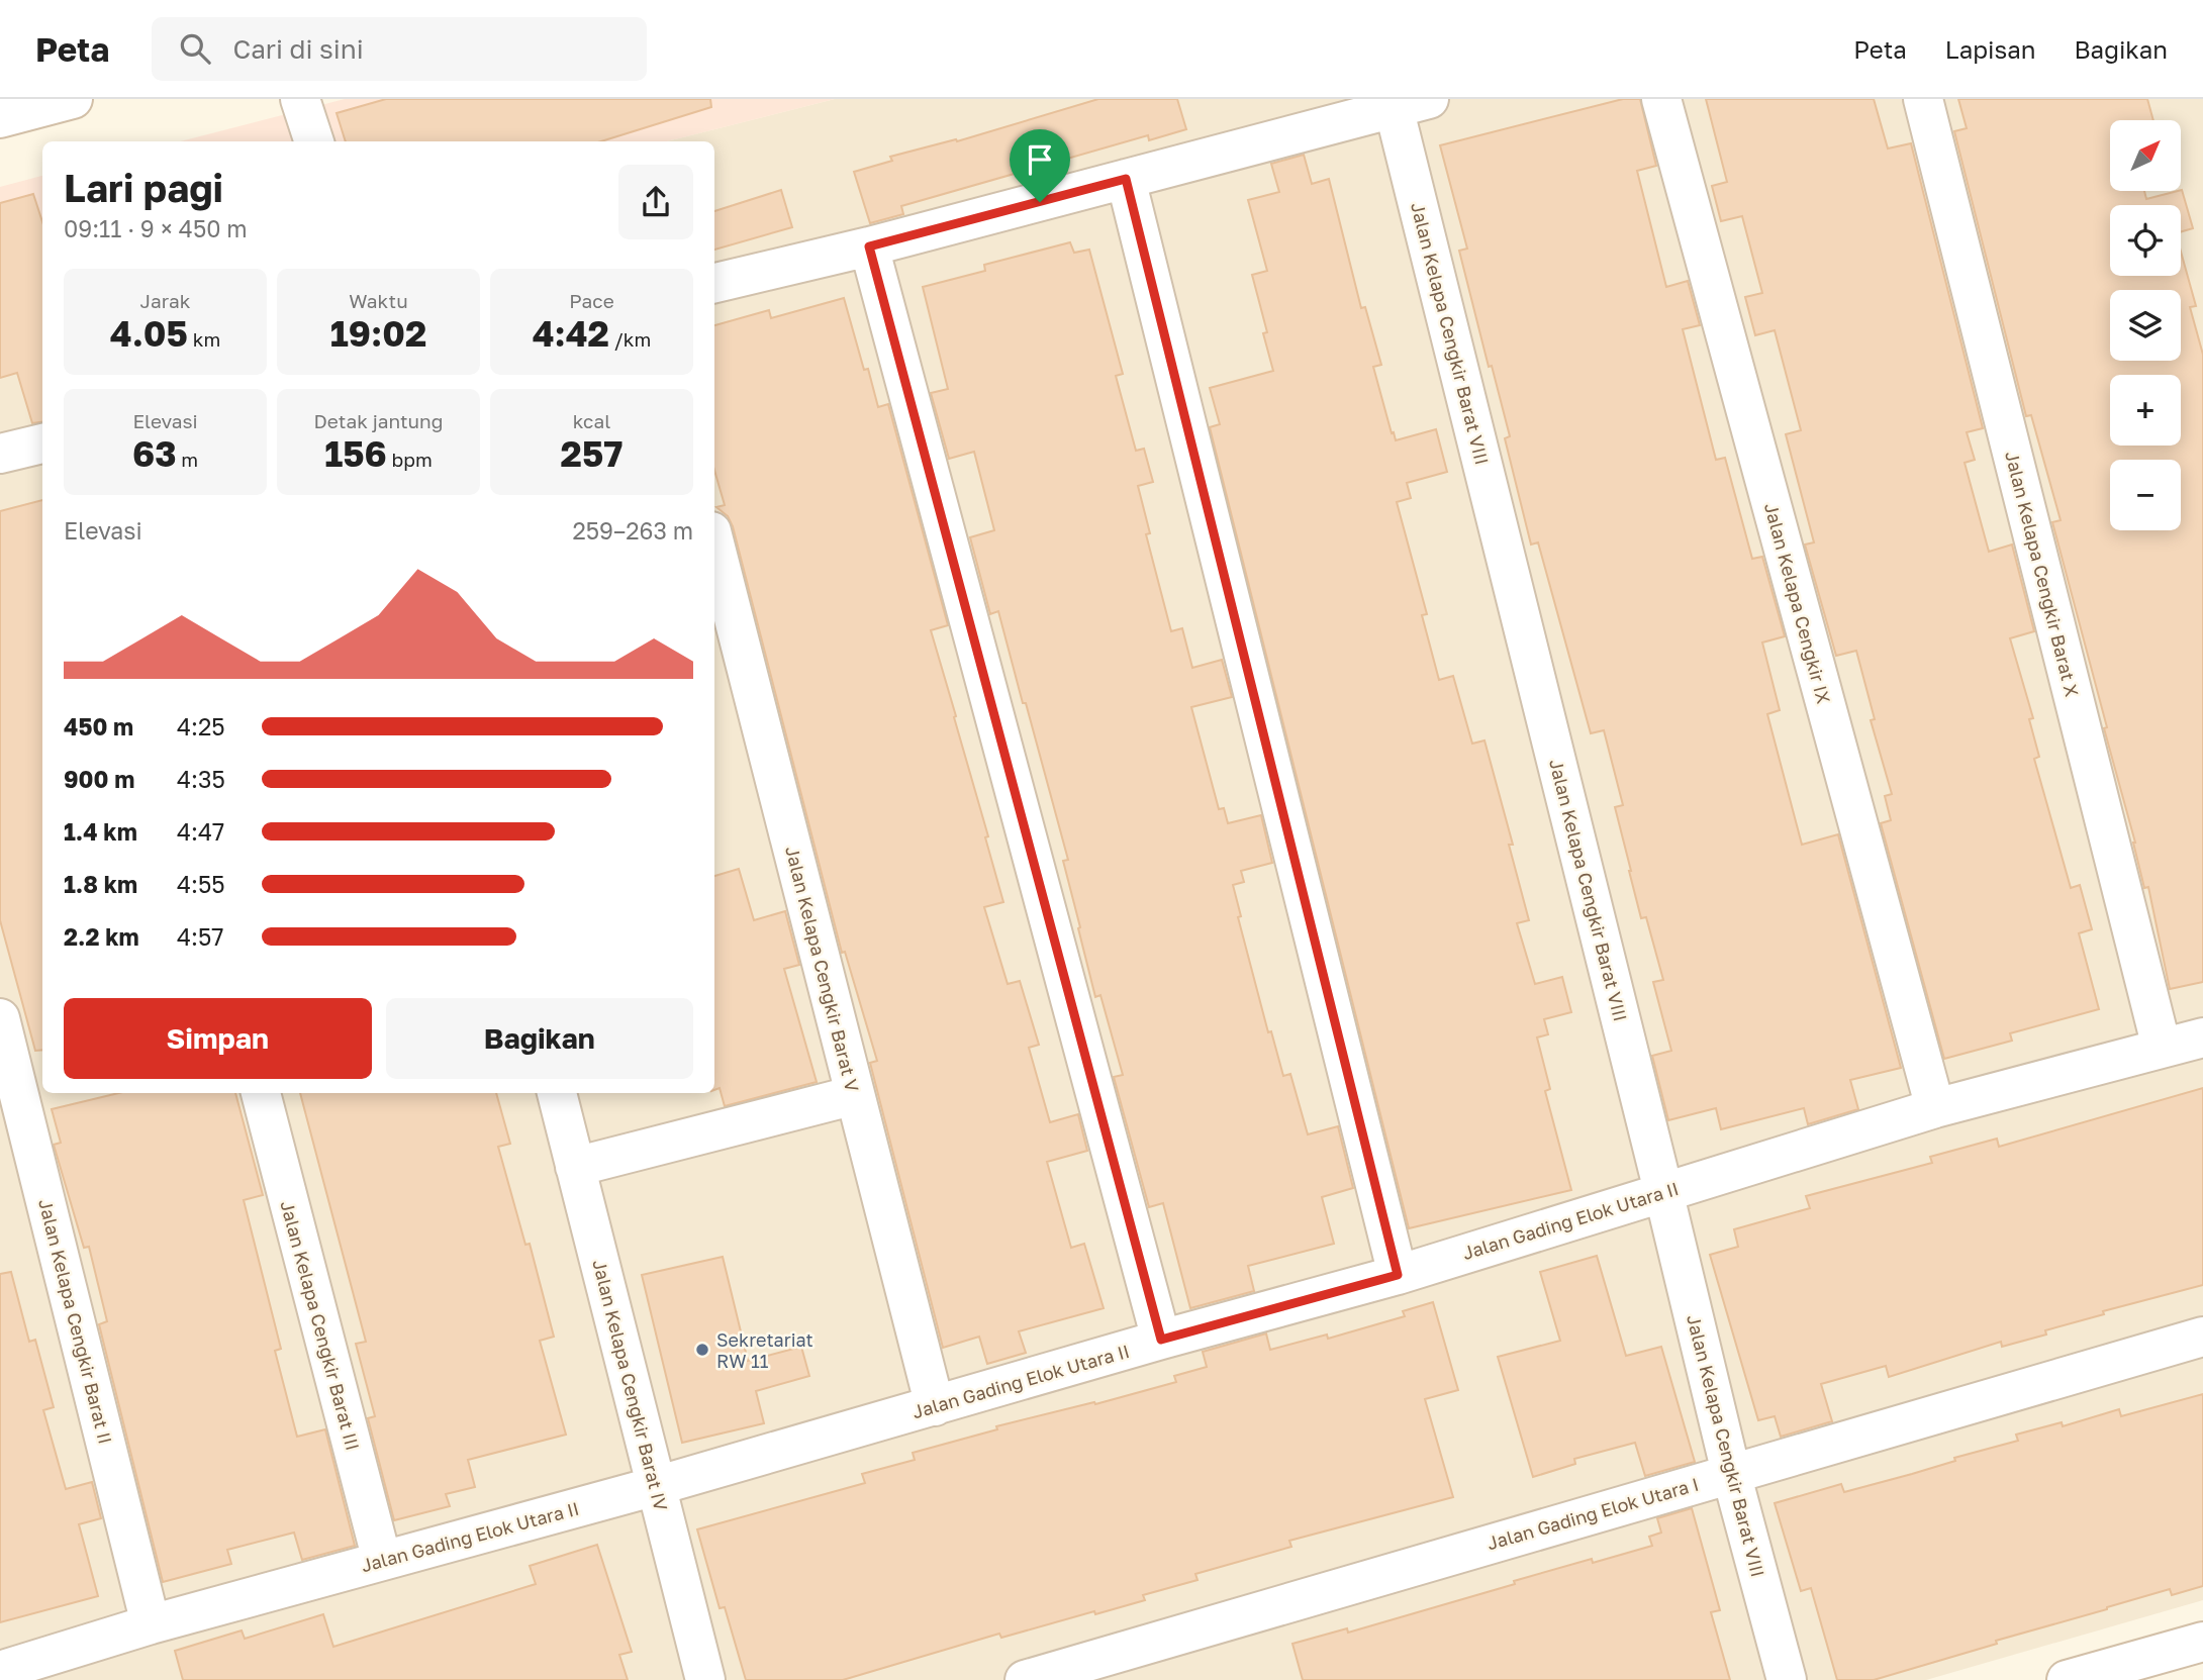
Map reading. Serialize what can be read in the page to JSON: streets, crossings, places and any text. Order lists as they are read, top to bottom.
{
  "streets": {
    "street": [
      "Jalan Kelapa Cengkir Barat VIII",
      "Jalan Kelapa Cengkir Barat X",
      "Jalan Kelapa Cengkir IX",
      "Jalan Kelapa Cengkir Barat V",
      "Jalan Gading Elok Utara II",
      "Jalan Kelapa Cengkir Barat II",
      "Jalan Kelapa Cengkir Barat III",
      "Jalan Kelapa Cengkir Barat IV",
      "Jalan Gading Elok Utara I"
    ]
  },
  "crossings": [
    ["Jalan Kelapa Cengkir Barat VIII", "Jalan Gading Elok Utara II"],
    ["Jalan Kelapa Cengkir Barat VIII", "Jalan Gading Elok Utara I"],
    ["Jalan Kelapa Cengkir Barat X", "Jalan Gading Elok Utara II"],
    ["Jalan Kelapa Cengkir IX", "Jalan Gading Elok Utara II"],
    ["Jalan Kelapa Cengkir Barat V", "Jalan Gading Elok Utara II"],
    ["Jalan Gading Elok Utara II", "Jalan Kelapa Cengkir Barat II"],
    ["Jalan Gading Elok Utara II", "Jalan Kelapa Cengkir Barat III"],
    ["Jalan Gading Elok Utara II", "Jalan Kelapa Cengkir Barat IV"]
  ],
  "places": ["Sekretariat RW 11"],
  "north": "top right",
  "page": {
    "header": "Peta",
    "search": "Cari di sini",
    "nav": ["Peta", "Lapisan", "Bagikan"],
    "map_buttons": ["+", "−"],
    "heading": ["Lari pagi", "09:11 · 9 × 450 m"],
    "stats": [
      ["Jarak", "4.05 km"],
      ["Waktu", "19:02"],
      ["Pace", "4:42 /km"],
      ["Elevasi", "63 m"],
      ["Detak jantung", "156 bpm"],
      ["kcal", "257"]
    ],
    "chart": ["Elevasi", "259–263 m"],
    "list": [
      {
        "name": "450 m",
        "note": "4:25"
      },
      {
        "name": "900 m",
        "note": "4:35"
      },
      {
        "name": "1.4 km",
        "note": "4:47"
      },
      {
        "name": "1.8 km",
        "note": "4:55"
      },
      {
        "name": "2.2 km",
        "note": "4:57"
      }
    ],
    "buttons": ["Simpan", "Bagikan"]
  }
}
